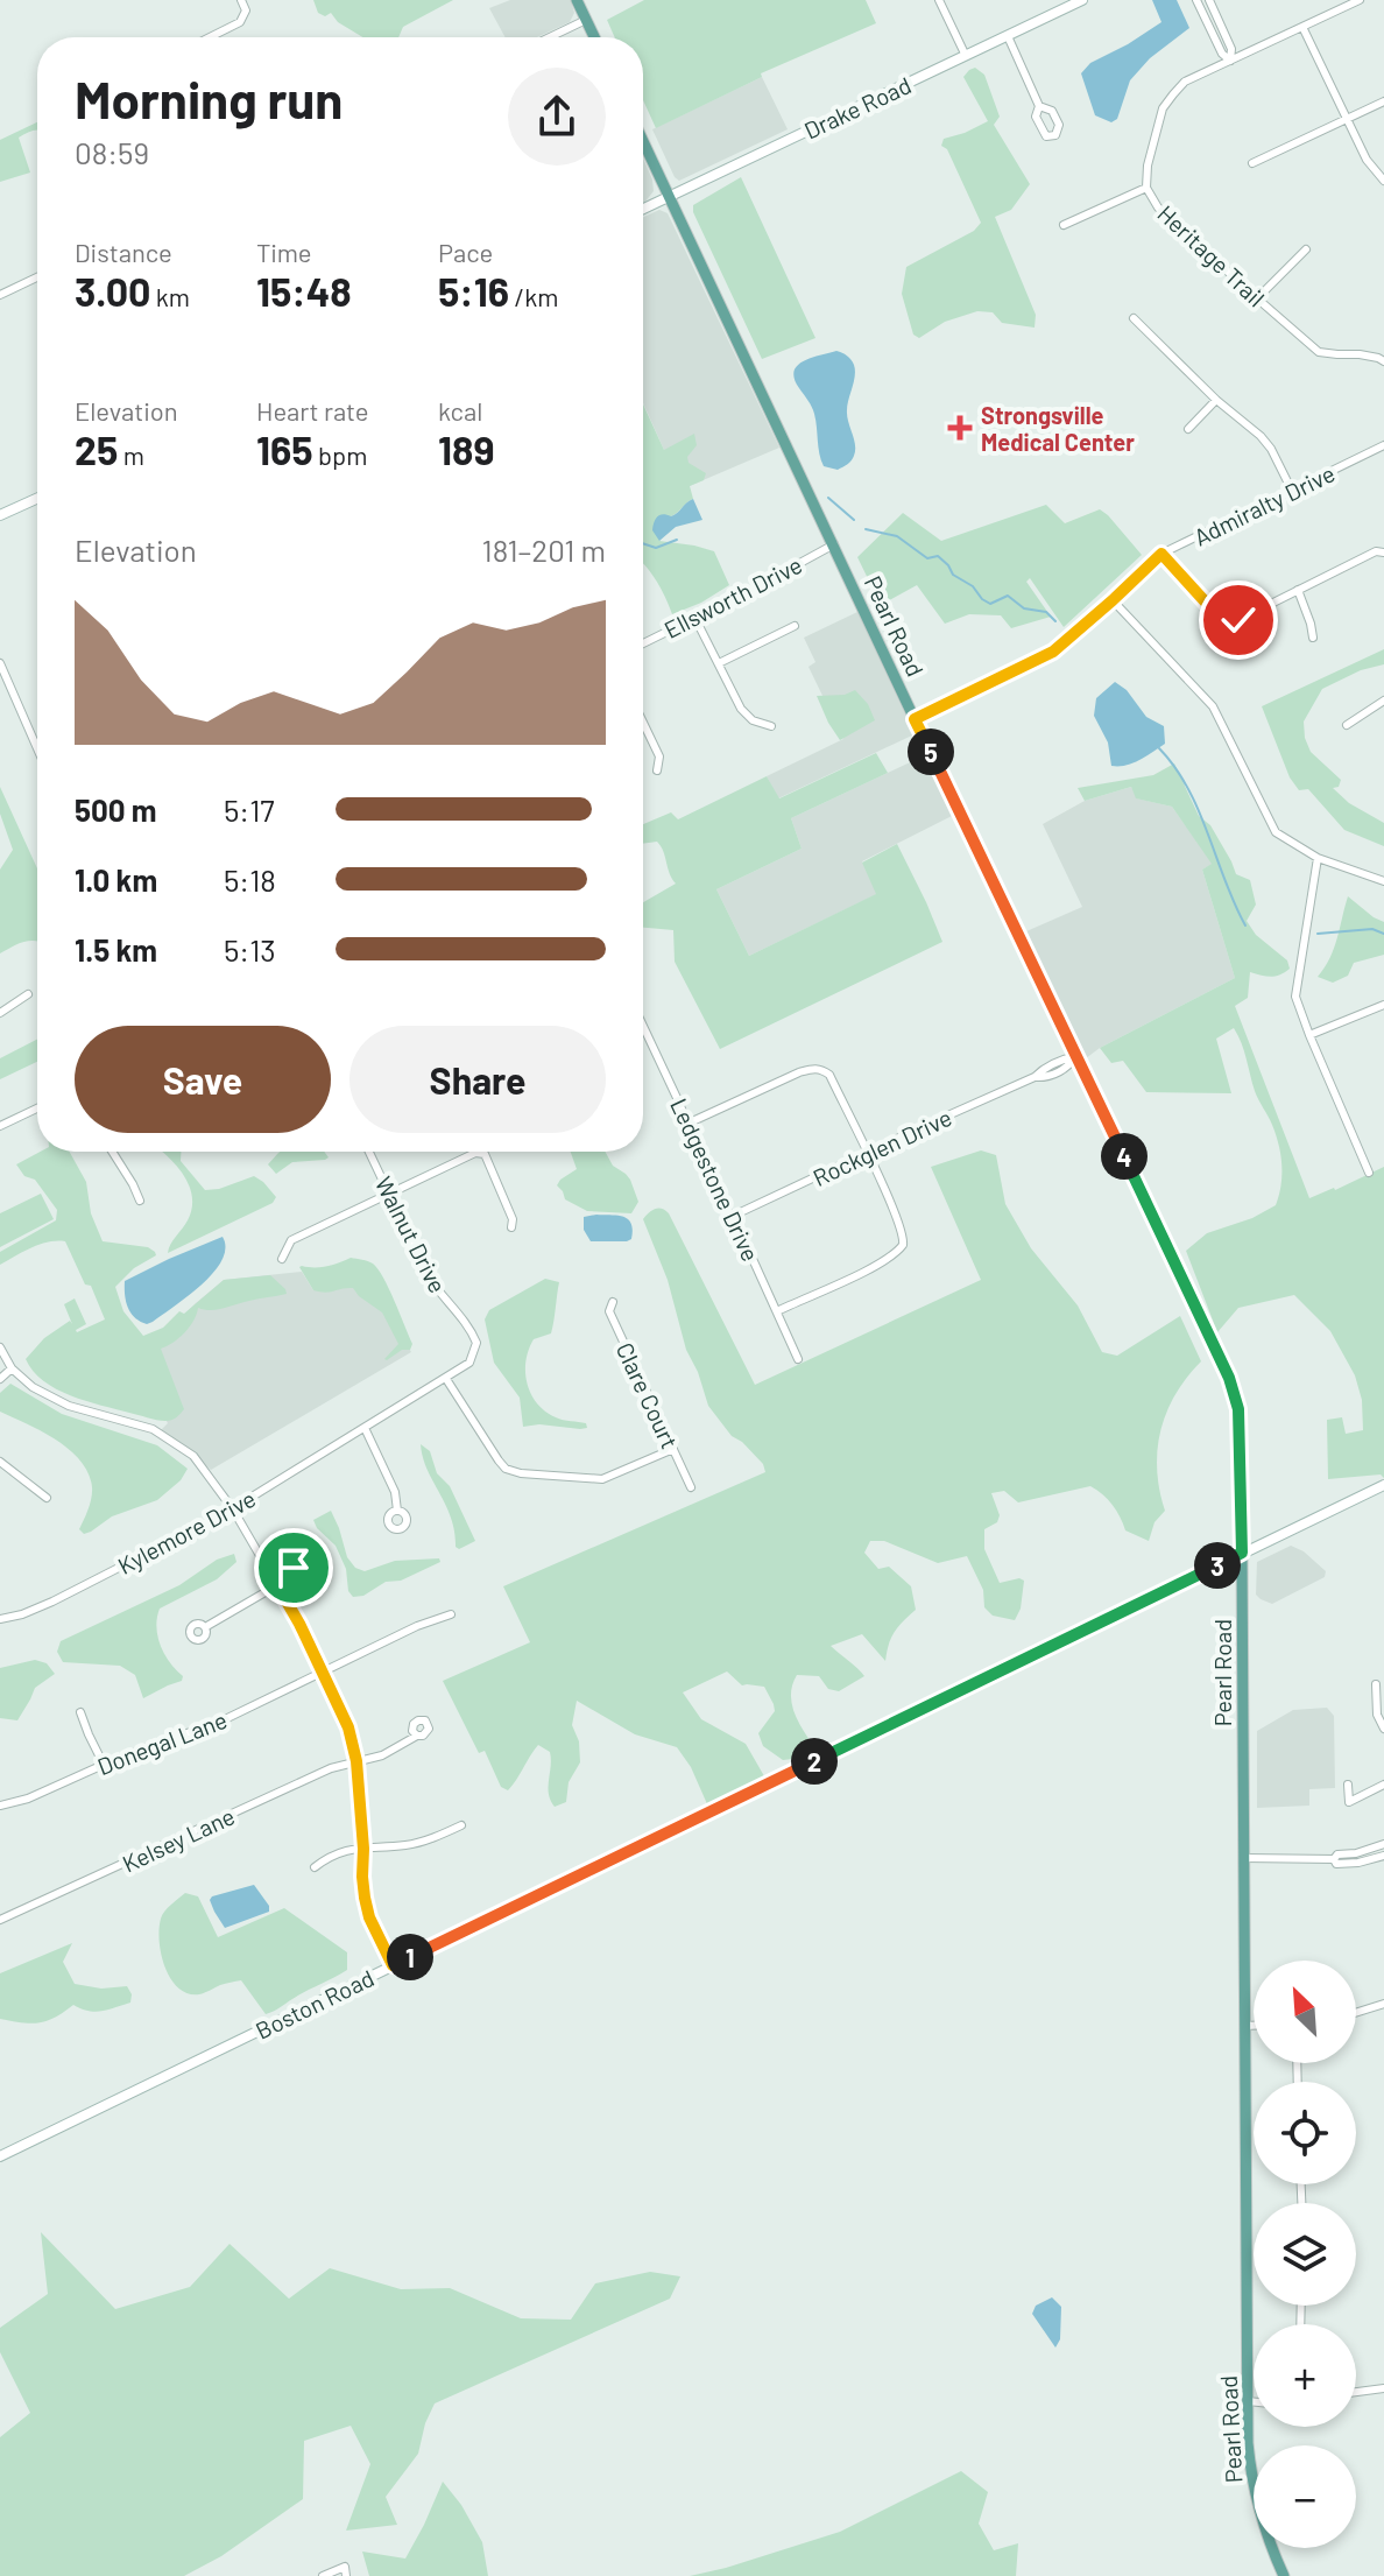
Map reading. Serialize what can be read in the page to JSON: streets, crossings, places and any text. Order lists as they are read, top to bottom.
{
  "streets": {
    "main road": ["Pearl Road"],
    "street": [
      "Drake Road",
      "Heritage Trail",
      "Admiralty Drive",
      "Ellsworth Drive",
      "Rockglen Drive",
      "Ledgestone Drive",
      "Walnut Drive",
      "Clare Court",
      "Kylemore Drive",
      "Donegal Lane",
      "Kelsey Lane",
      "Boston Road"
    ]
  },
  "crossings": [
    ["Drake Road", "Pearl Road"],
    ["Admiralty Drive", "Pearl Road"],
    ["Ellsworth Drive", "Pearl Road"],
    ["Pearl Road", "Rockglen Drive"],
    ["Pearl Road", "Boston Road"],
    ["Rockglen Drive", "Ledgestone Drive"],
    ["Walnut Drive", "Kylemore Drive"]
  ],
  "places": {
    "health": ["Strongsville Medical Center"]
  },
  "north": "top left",
  "page": {
    "heading": ["Morning run", "08:59"],
    "stats": [
      ["Distance", "3.00 km"],
      ["Time", "15:48"],
      ["Pace", "5:16 /km"],
      ["Elevation", "25 m"],
      ["Heart rate", "165 bpm"],
      ["kcal", "189"]
    ],
    "chart": ["Elevation", "181–201 m"],
    "pins": [
      "5",
      "4",
      "3",
      "2",
      "1"
    ],
    "list": [
      {
        "name": "500 m",
        "note": "5:17"
      },
      {
        "name": "1.0 km",
        "note": "5:18"
      },
      {
        "name": "1.5 km",
        "note": "5:13"
      }
    ],
    "buttons": ["Save", "Share"],
    "map_buttons": ["+", "−"]
  }
}
